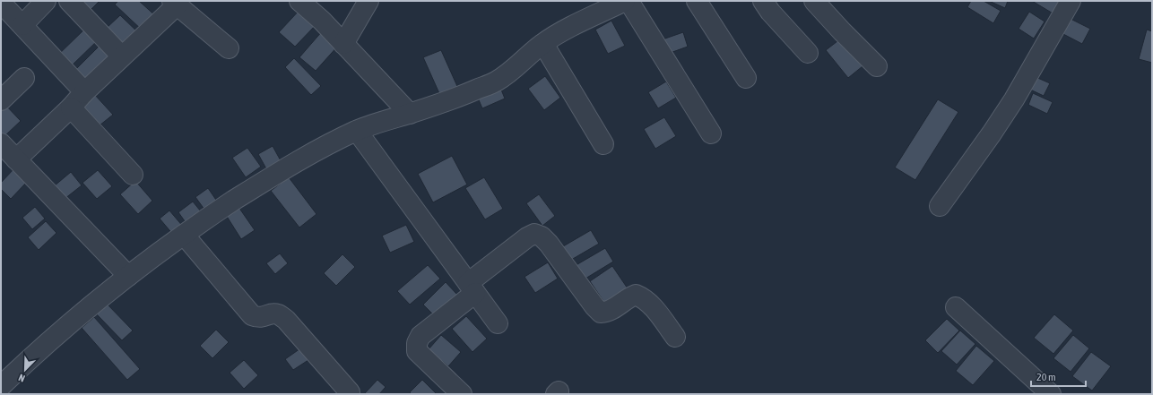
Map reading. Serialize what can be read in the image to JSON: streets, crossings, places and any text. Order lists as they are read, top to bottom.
{
  "scale_bar": "20 m",
  "north": "bottom left"
}
